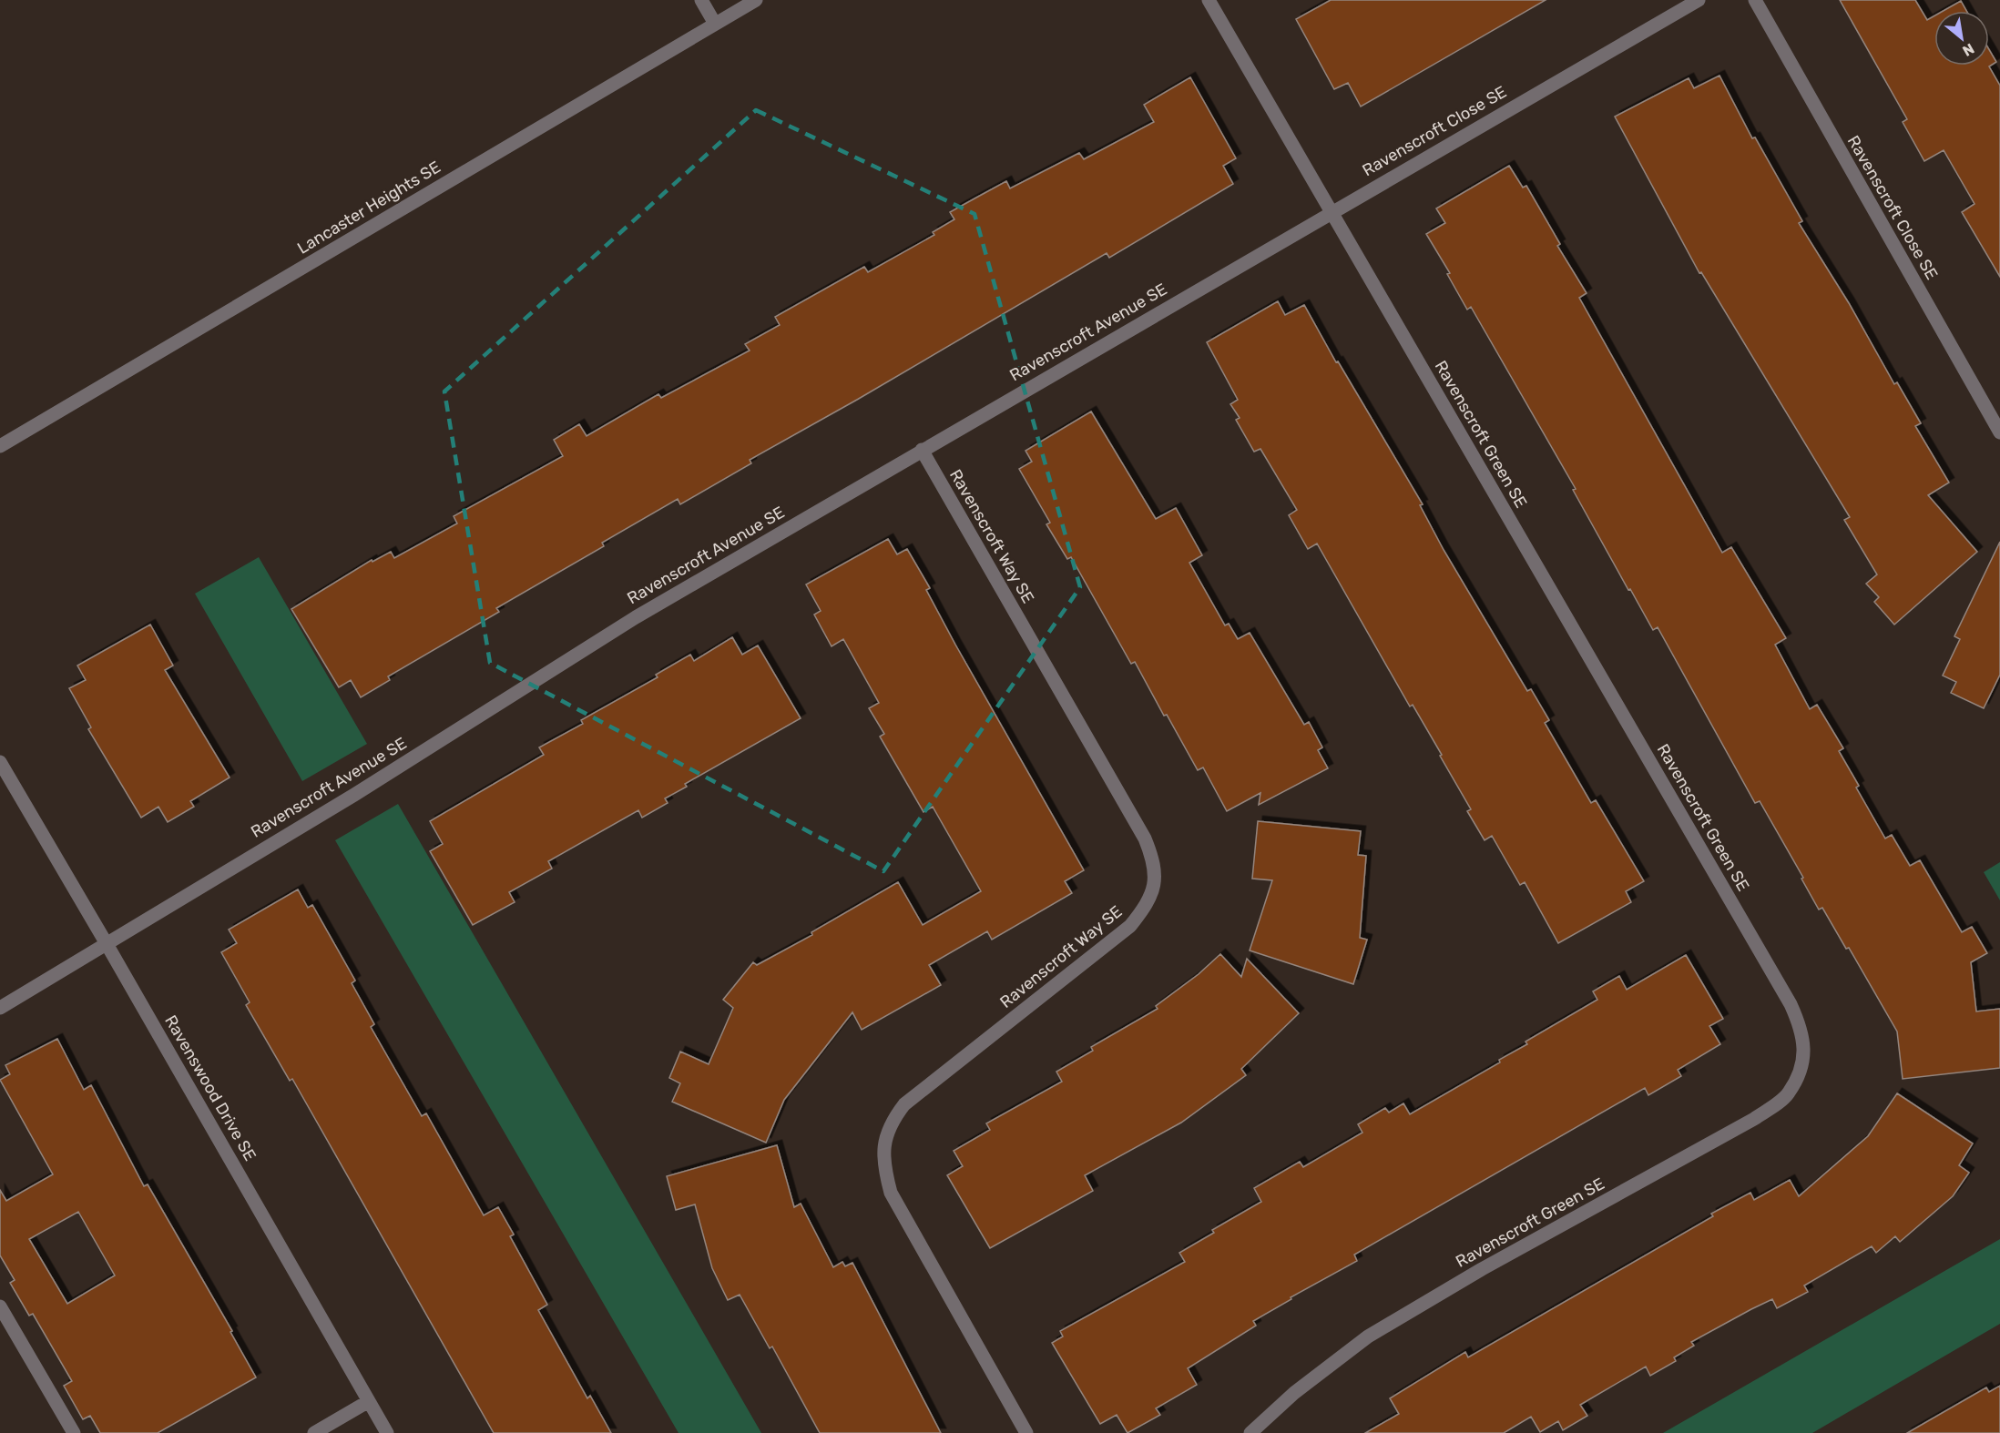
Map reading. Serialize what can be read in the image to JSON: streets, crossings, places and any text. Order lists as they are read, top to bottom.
{
  "streets": {
    "street": [
      "Ravenscroft Close SE",
      "Lancaster Heights SE",
      "Ravenscroft Avenue SE",
      "Ravenscroft Green SE",
      "Ravenscroft Way SE",
      "Ravenswood Drive SE"
    ]
  },
  "crossings": [
    ["Ravenscroft Close SE", "Ravenscroft Avenue SE"],
    ["Ravenscroft Close SE", "Ravenscroft Green SE"],
    ["Ravenscroft Avenue SE", "Ravenscroft Green SE"],
    ["Ravenscroft Avenue SE", "Ravenscroft Way SE"],
    ["Ravenscroft Avenue SE", "Ravenswood Drive SE"]
  ],
  "north": "bottom right"
}
